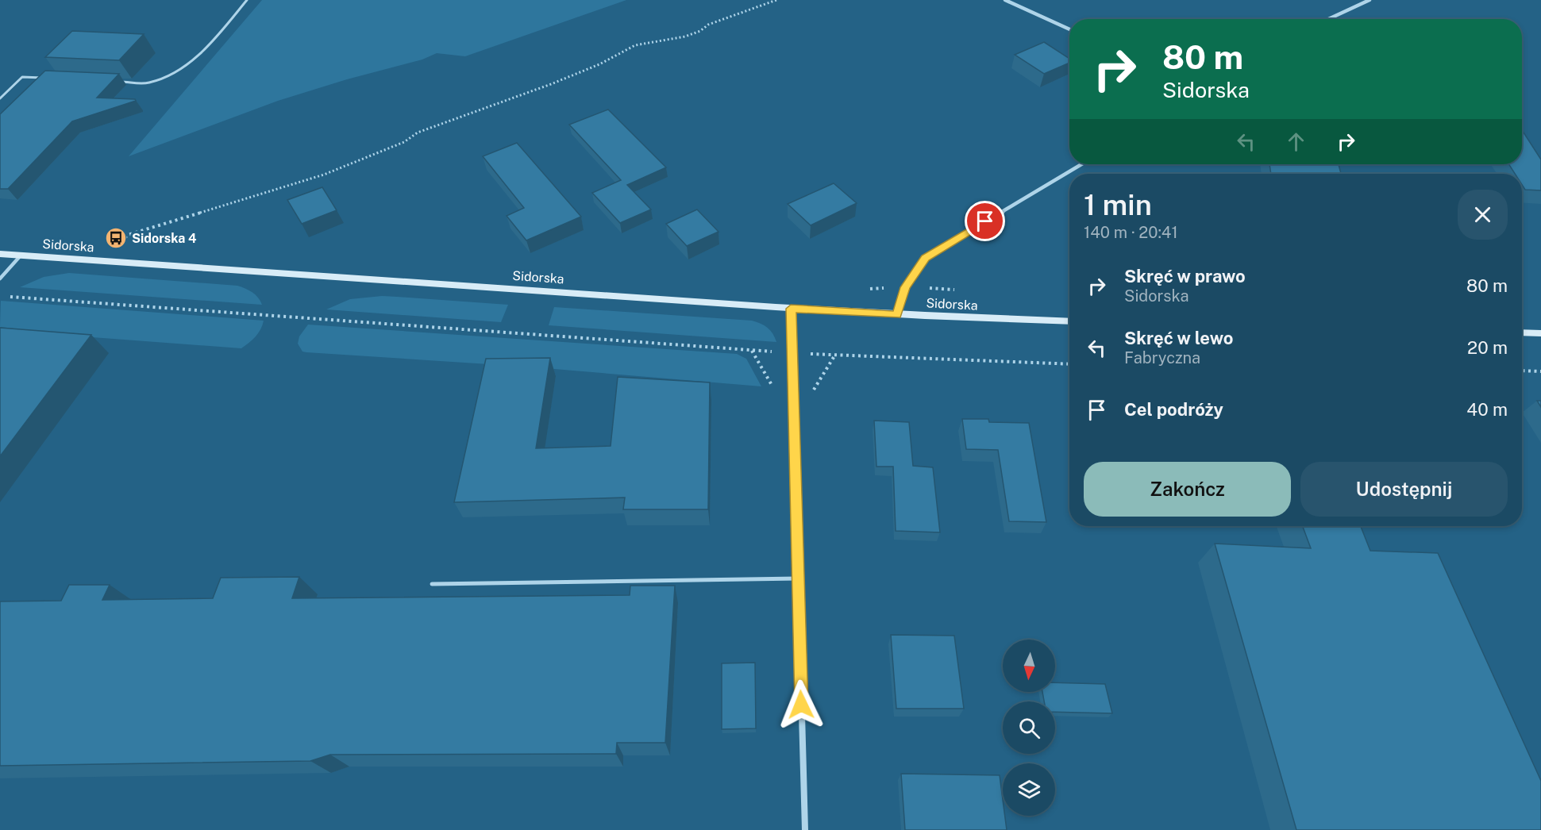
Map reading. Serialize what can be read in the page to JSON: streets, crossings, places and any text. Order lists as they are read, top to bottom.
{
  "streets": {
    "street": ["Sidorska"]
  },
  "places": {
    "bus stop": ["Sidorska 4"]
  },
  "north": "bottom",
  "page": {
    "turn": ["80 m", "Sidorska"],
    "heading": ["1 min", "140 m · 20:41"],
    "list": [
      {
        "name": "Skręć w prawo",
        "note": "Sidorska",
        "value": "80 m"
      },
      {
        "name": "Skręć w lewo",
        "note": "Fabryczna",
        "value": "20 m"
      },
      {
        "name": "Cel podróży",
        "value": "40 m"
      }
    ],
    "buttons": ["Zakończ", "Udostępnij"]
  }
}
